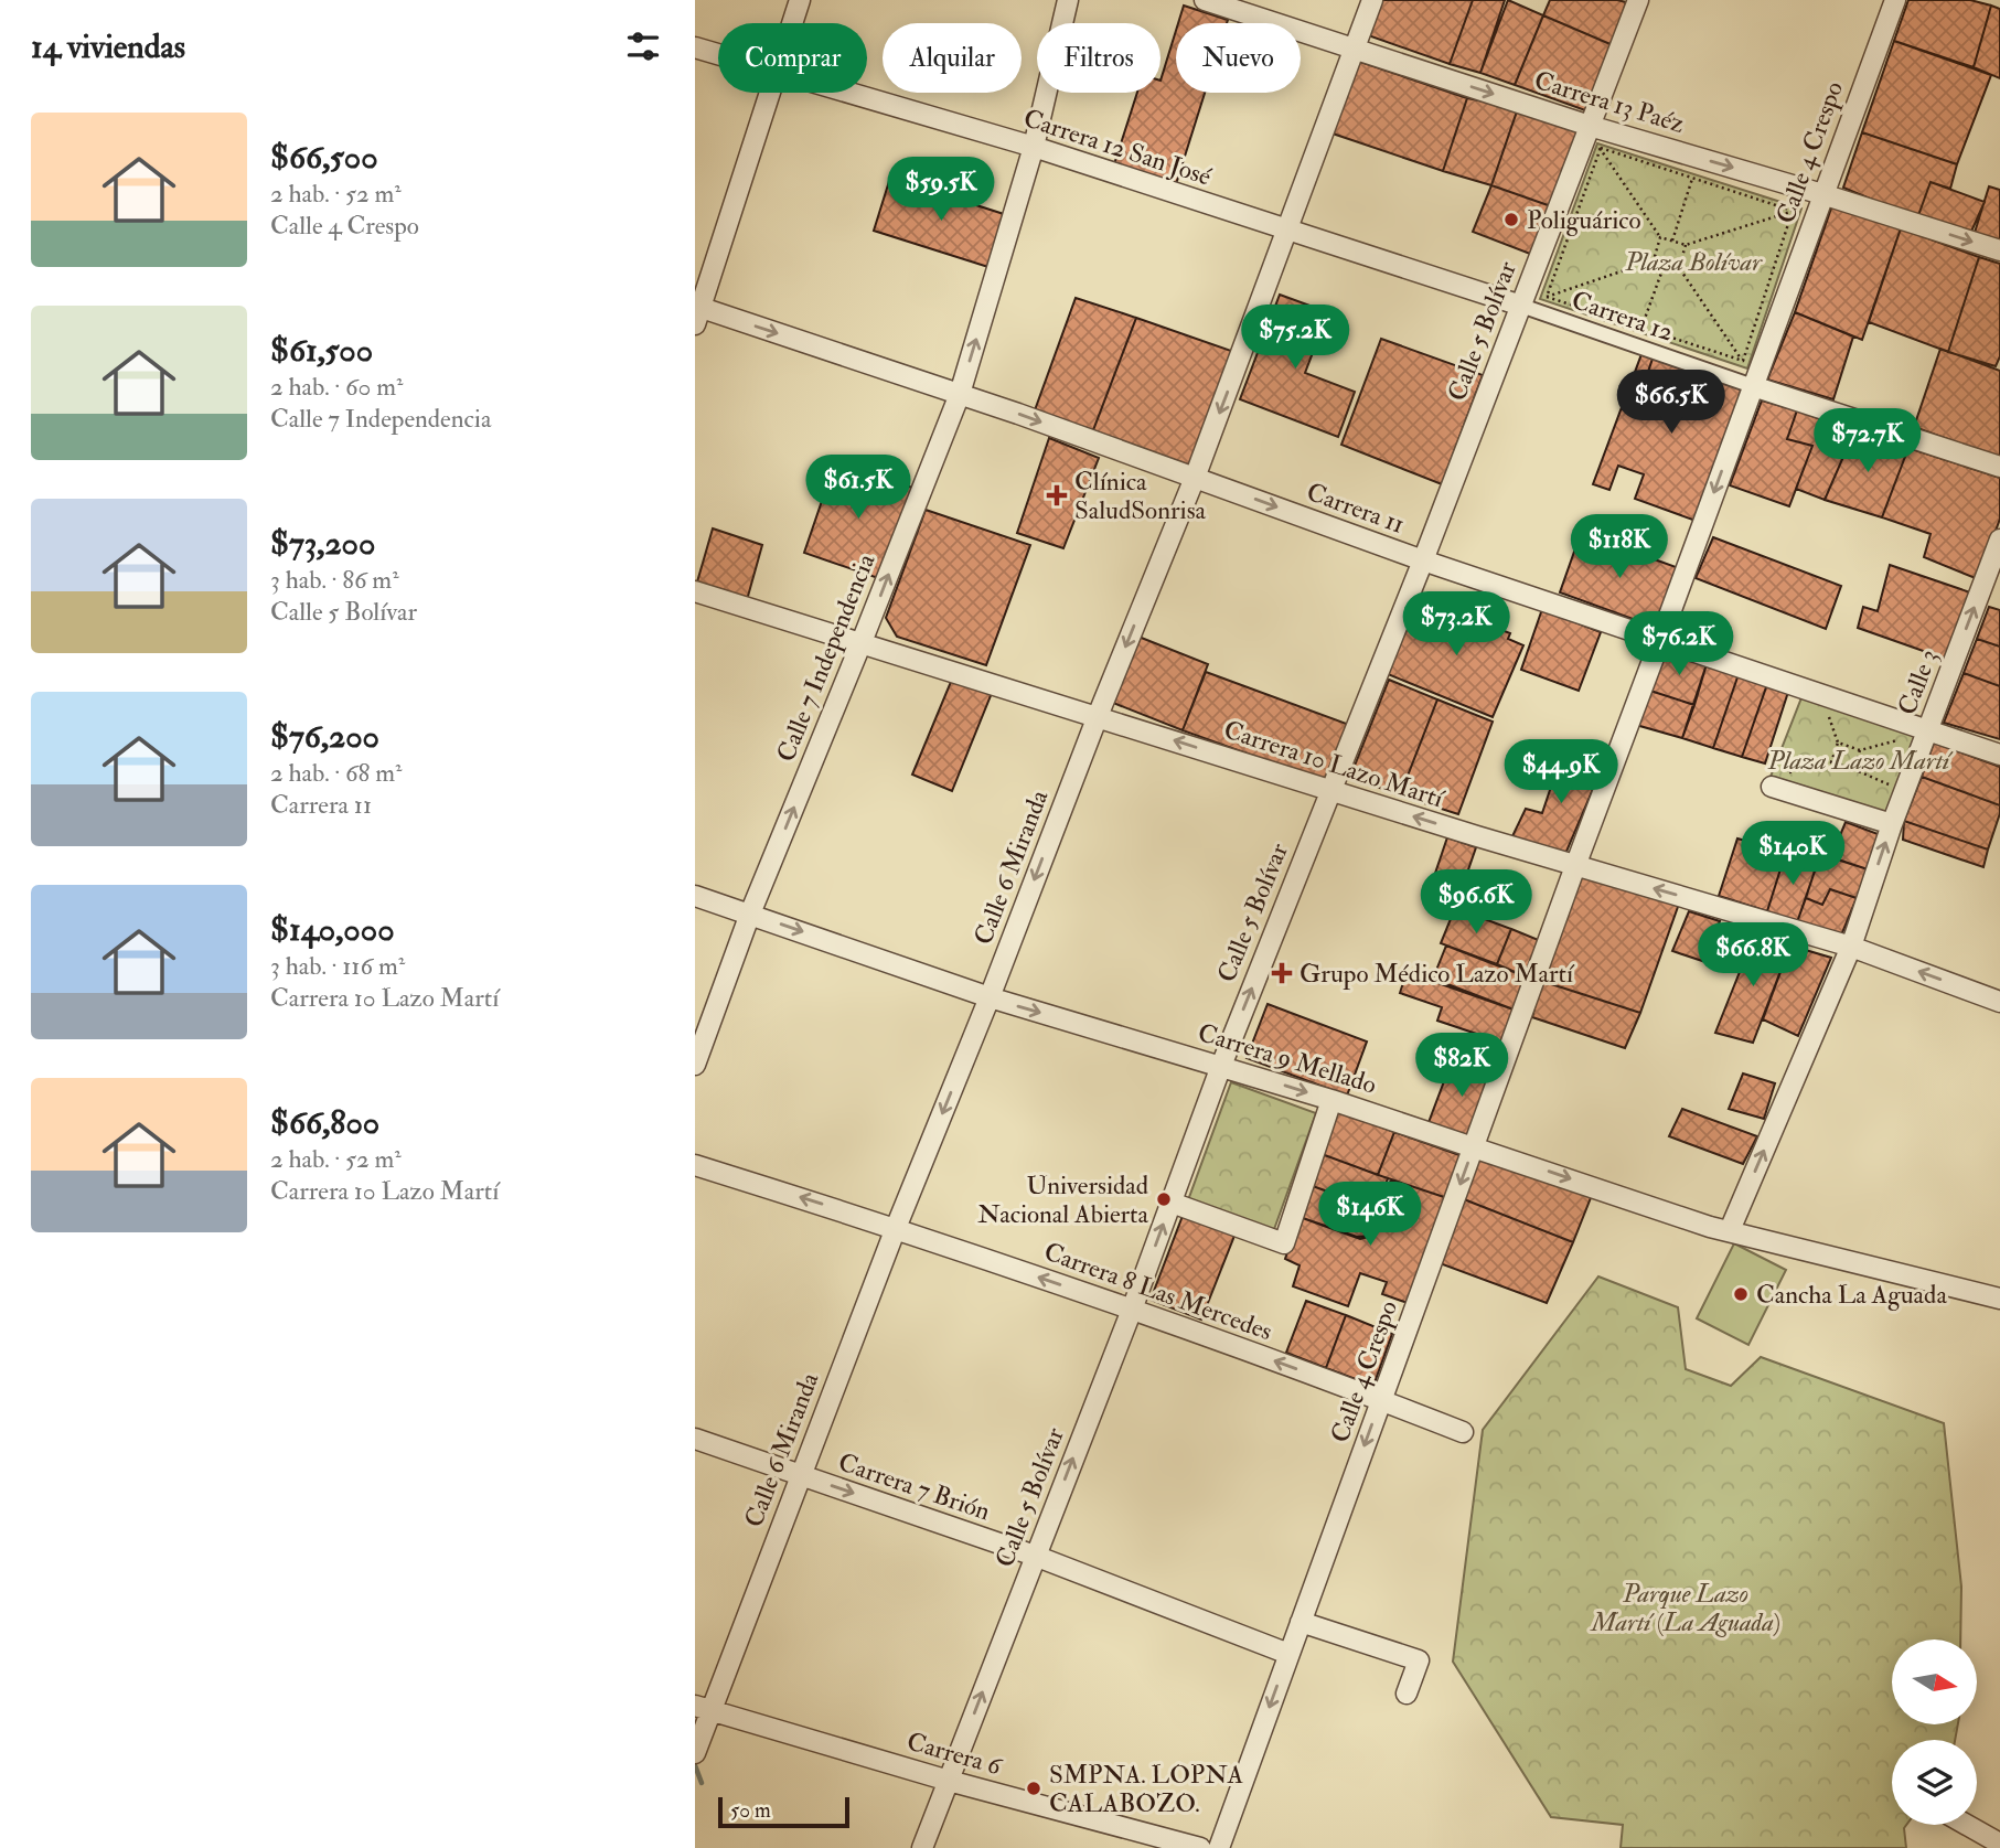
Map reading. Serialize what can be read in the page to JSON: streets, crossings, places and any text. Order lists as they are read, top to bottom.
{
  "streets": {
    "street": [
      "Carrera 13 Paéz",
      "Carrera 12 San José",
      "Calle 4 Crespo",
      "Carrera 12",
      "Calle 5 Bolívar",
      "Carrera 11",
      "Calle 7 Independencia",
      "Calle 3",
      "Carrera 10 Lazo Martí",
      "Calle 6 Miranda",
      "Carrera 9 Mellado",
      "Carrera 8 Las Mercedes",
      "Carrera 7 Brión",
      "Carrera 6"
    ]
  },
  "crossings": [
    ["Carrera 13 Paéz", "Calle 4 Crespo"],
    ["Carrera 13 Paéz", "Calle 5 Bolívar"],
    ["Carrera 13 Paéz", "Calle 6 Miranda"],
    ["Carrera 12 San José", "Carrera 12"],
    ["Carrera 12 San José", "Calle 5 Bolívar"],
    ["Carrera 12 San José", "Calle 7 Independencia"],
    ["Carrera 12 San José", "Calle 6 Miranda"],
    ["Calle 4 Crespo", "Carrera 12"],
    ["Calle 4 Crespo", "Carrera 11"],
    ["Calle 4 Crespo", "Carrera 10 Lazo Martí"],
    ["Calle 4 Crespo", "Carrera 9 Mellado"],
    ["Calle 4 Crespo", "Carrera 8 Las Mercedes"],
    ["Calle 4 Crespo", "Carrera 7 Brión"],
    ["Carrera 12", "Calle 5 Bolívar"],
    ["Calle 5 Bolívar", "Carrera 11"],
    ["Calle 5 Bolívar", "Carrera 10 Lazo Martí"],
    ["Calle 5 Bolívar", "Carrera 9 Mellado"],
    ["Calle 5 Bolívar", "Carrera 8 Las Mercedes"],
    ["Calle 5 Bolívar", "Carrera 7 Brión"],
    ["Calle 5 Bolívar", "Carrera 6"],
    ["Carrera 11", "Calle 7 Independencia"],
    ["Carrera 11", "Calle 3"],
    ["Carrera 11", "Calle 6 Miranda"],
    ["Calle 7 Independencia", "Carrera 10 Lazo Martí"],
    ["Calle 7 Independencia", "Carrera 9 Mellado"],
    ["Calle 3", "Carrera 10 Lazo Martí"],
    ["Calle 3", "Carrera 9 Mellado"],
    ["Carrera 10 Lazo Martí", "Calle 6 Miranda"],
    ["Calle 6 Miranda", "Carrera 9 Mellado"],
    ["Calle 6 Miranda", "Carrera 8 Las Mercedes"],
    ["Calle 6 Miranda", "Carrera 7 Brión"],
    ["Calle 6 Miranda", "Carrera 6"]
  ],
  "one_way": [
    "Carrera 13 Paéz",
    "Calle 4 Crespo",
    "Calle 5 Bolívar",
    "Carrera 11",
    "Calle 7 Independencia",
    "Calle 3",
    "Carrera 10 Lazo Martí",
    "Calle 6 Miranda",
    "Carrera 9 Mellado",
    "Carrera 8 Las Mercedes",
    "Carrera 7 Brión"
  ],
  "parks": ["Plaza Bolívar", "Plaza Lazo Martí", "Parque Lazo Martí (La Aguada)"],
  "places": {
    "other": [
      "Poliguárico",
      "Universidad Nacional Abierta",
      "Cancha La Aguada",
      "SMPNA. LOPNA CALABOZO."
    ],
    "health": ["Clínica SaludSonrisa", "Grupo Médico Lazo Martí"]
  },
  "scale_bar": "50 m",
  "north": "right",
  "page": {
    "heading": "14 viviendas",
    "chip": [
      "Comprar",
      "Alquilar",
      "Filtros",
      "Nuevo"
    ],
    "list": [
      {
        "name": "$66,500",
        "note": "2 hab. · 52 m² · Calle 4 Crespo"
      },
      {
        "name": "$61,500",
        "note": "2 hab. · 60 m² · Calle 7 Independencia"
      },
      {
        "name": "$73,200",
        "note": "3 hab. · 86 m² · Calle 5 Bolívar"
      },
      {
        "name": "$76,200",
        "note": "2 hab. · 68 m² · Carrera 11"
      },
      {
        "name": "$140,000",
        "note": "3 hab. · 116 m² · Carrera 10 Lazo Martí"
      },
      {
        "name": "$66,800",
        "note": "2 hab. · 52 m² · Carrera 10 Lazo Martí"
      }
    ],
    "price": [
      "$59.5K",
      "$75.2K",
      "$66.5K",
      "$72.7K",
      "$61.5K",
      "$118K",
      "$73.2K",
      "$76.2K",
      "$44.9K",
      "$140K",
      "$96.6K",
      "$66.8K",
      "$82K",
      "$146K"
    ],
    "scale": "50 m"
  }
}
